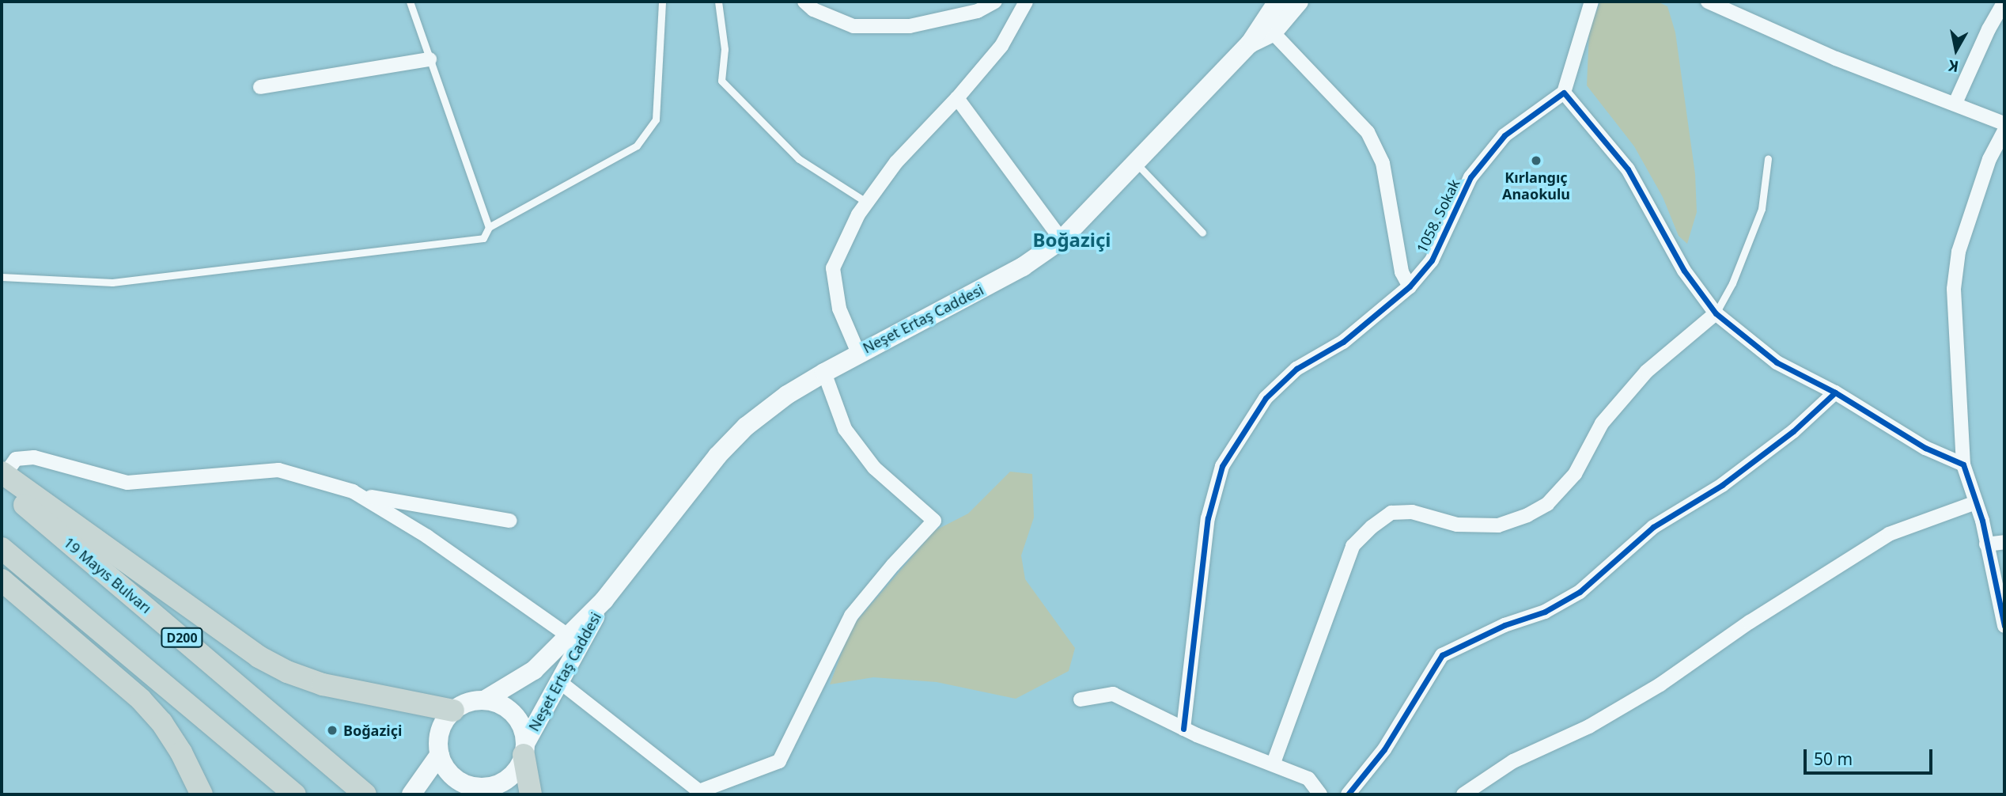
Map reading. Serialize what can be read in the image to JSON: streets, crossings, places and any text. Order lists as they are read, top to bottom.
{
  "streets": {
    "highway": ["19 Mayıs Bulvarı", "D200"],
    "main road": ["Neşet Ertaş Caddesi"],
    "street": ["1058. Sokak"]
  },
  "districts": ["Boğaziçi"],
  "places": ["Kırlangıç Anaokulu", "Boğaziçi"],
  "scale_bar": "50 m",
  "north": "bottom"
}
